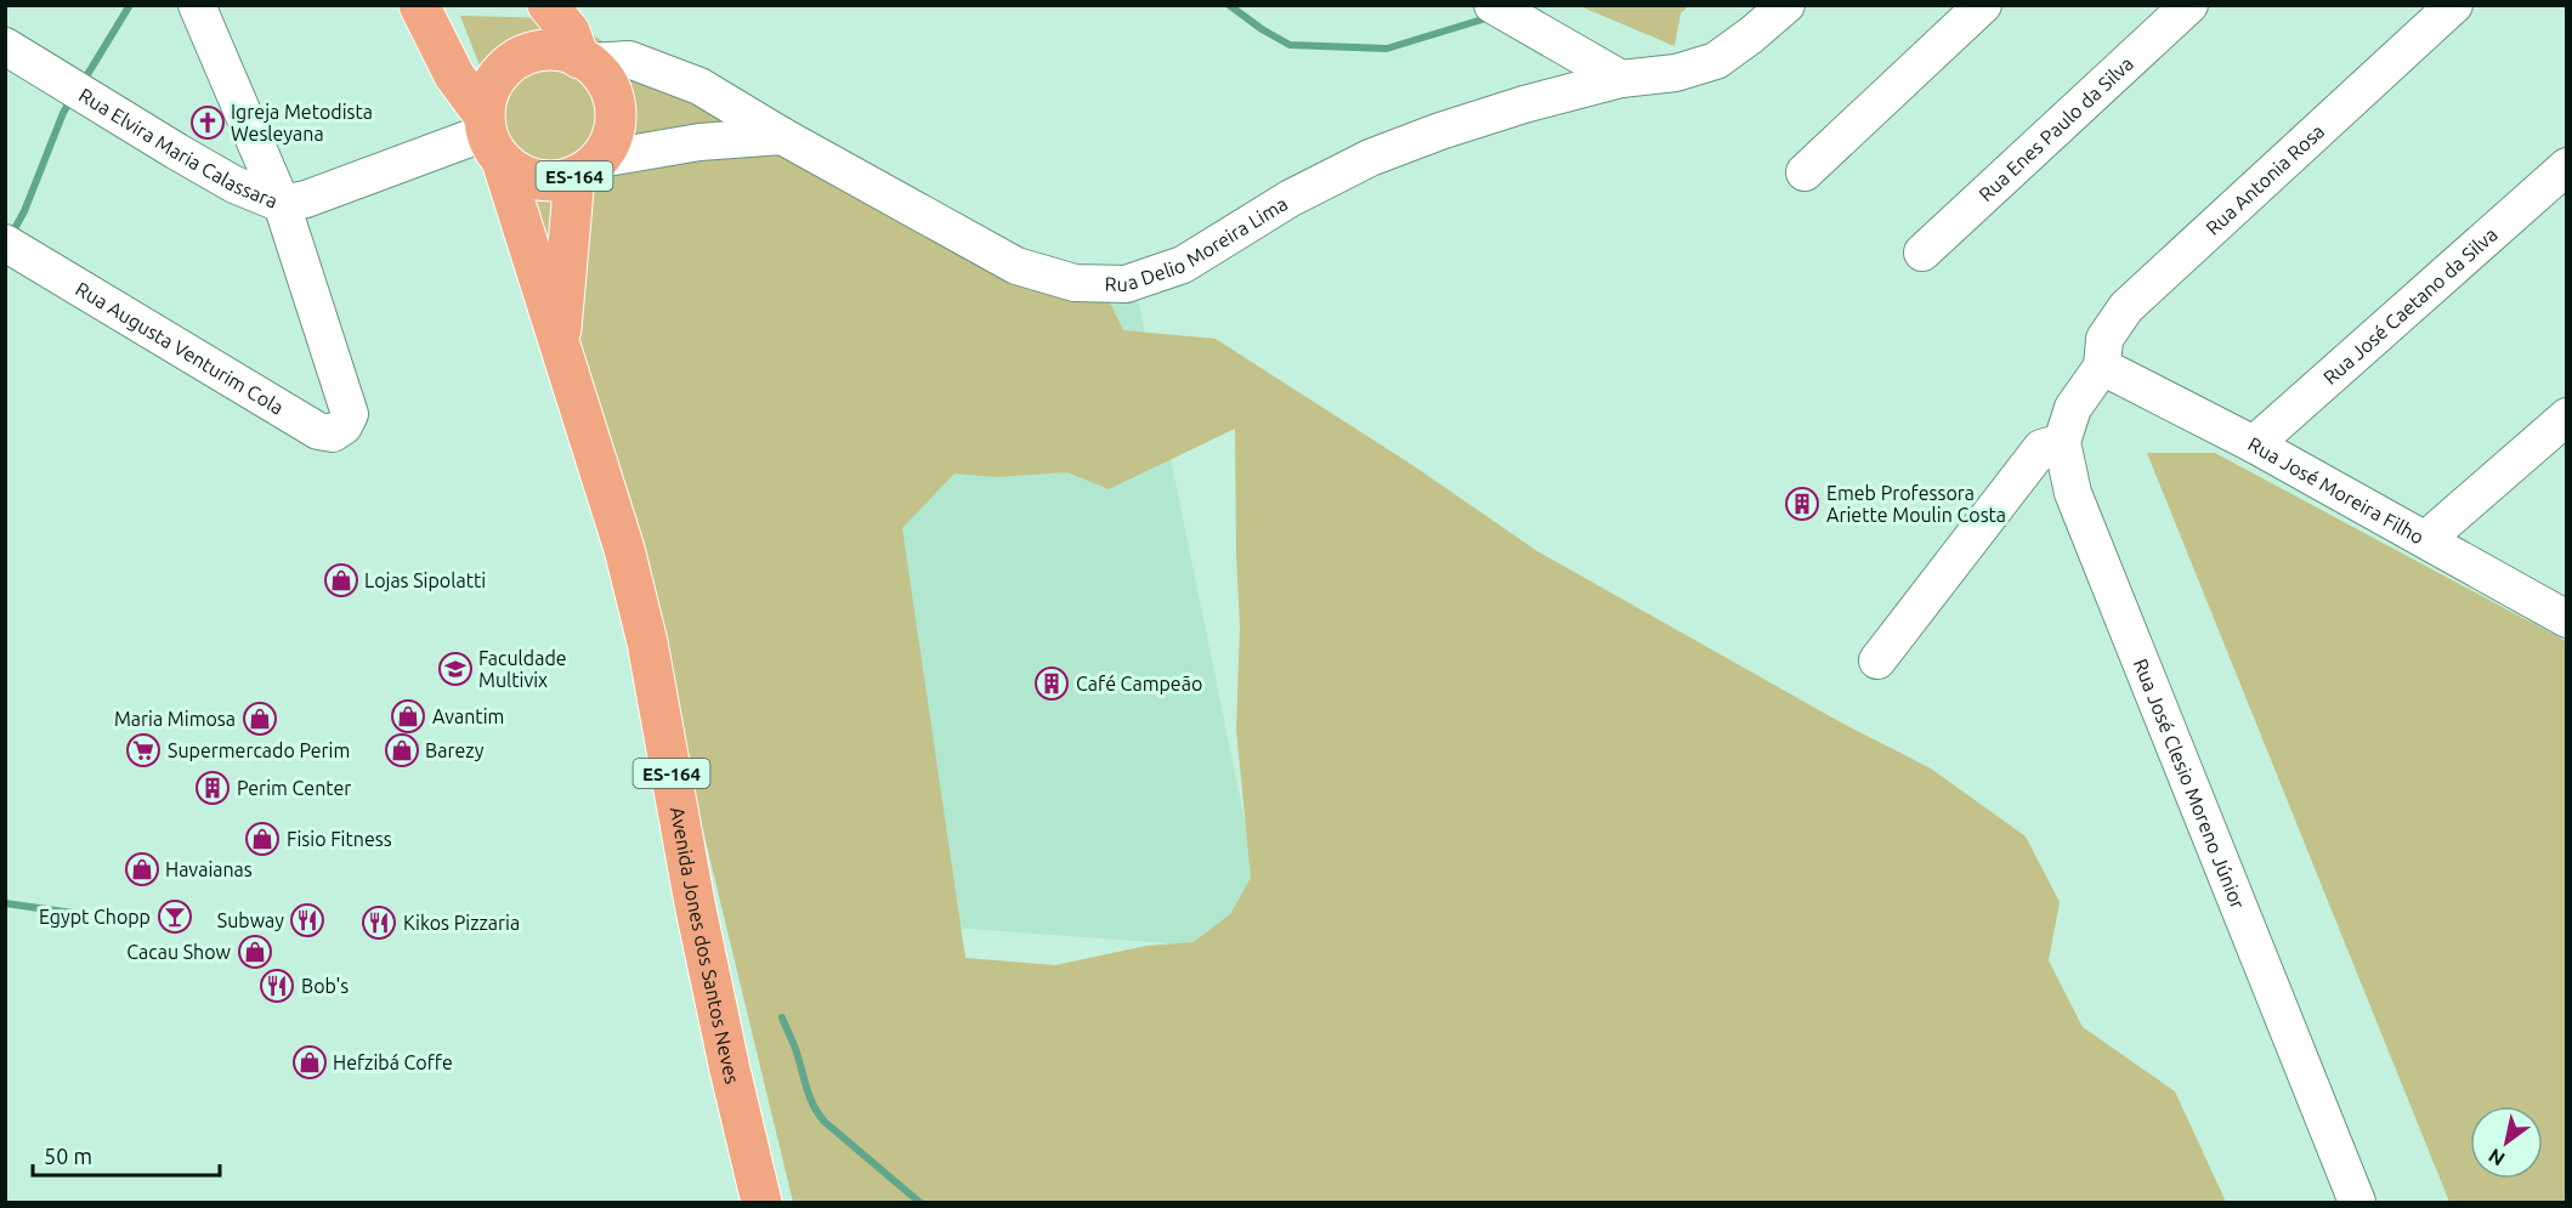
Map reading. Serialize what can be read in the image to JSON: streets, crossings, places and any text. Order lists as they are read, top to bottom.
{
  "streets": {
    "highway": ["ES-164", "Avenida Jones dos Santos Neves"],
    "street": [
      "Rua Enes Paulo da Silva",
      "Rua Elvira Maria Calassara",
      "Rua Antonia Rosa",
      "Rua Delio Moreira Lima",
      "Rua José Caetano da Silva",
      "Rua Augusta Venturim Cola",
      "Rua José Moreira Filho",
      "Rua José Clesio Moreno Júnior"
    ]
  },
  "crossings": [
    ["Rua Elvira Maria Calassara", "Rua Delio Moreira Lima"],
    ["Rua Elvira Maria Calassara", "Rua Augusta Venturim Cola"],
    ["Rua Elvira Maria Calassara", "Avenida Jones dos Santos Neves"],
    ["Rua Antonia Rosa", "Rua José Moreira Filho"],
    ["Rua Delio Moreira Lima", "Avenida Jones dos Santos Neves"],
    ["Rua José Caetano da Silva", "Rua José Moreira Filho"]
  ],
  "places": {
    "church": ["Igreja Metodista Wesleyana"],
    "building": ["Emeb Professora Ariette Moulin Costa", "Café Campeão", "Perim Center"],
    "shop": [
      "Lojas Sipolatti",
      "Avantim",
      "Maria Mimosa",
      "Barezy",
      "Fisio Fitness",
      "Havaianas",
      "Cacau Show",
      "Hefzibá Coffe"
    ],
    "school or university": ["Faculdade Multivix"],
    "supermarket": ["Supermercado Perim"],
    "bar": ["Egypt Chopp"],
    "restaurant": ["Subway", "Kikos Pizzaria", "Bob's"]
  },
  "scale_bar": "50 m",
  "north": "bottom left"
}
